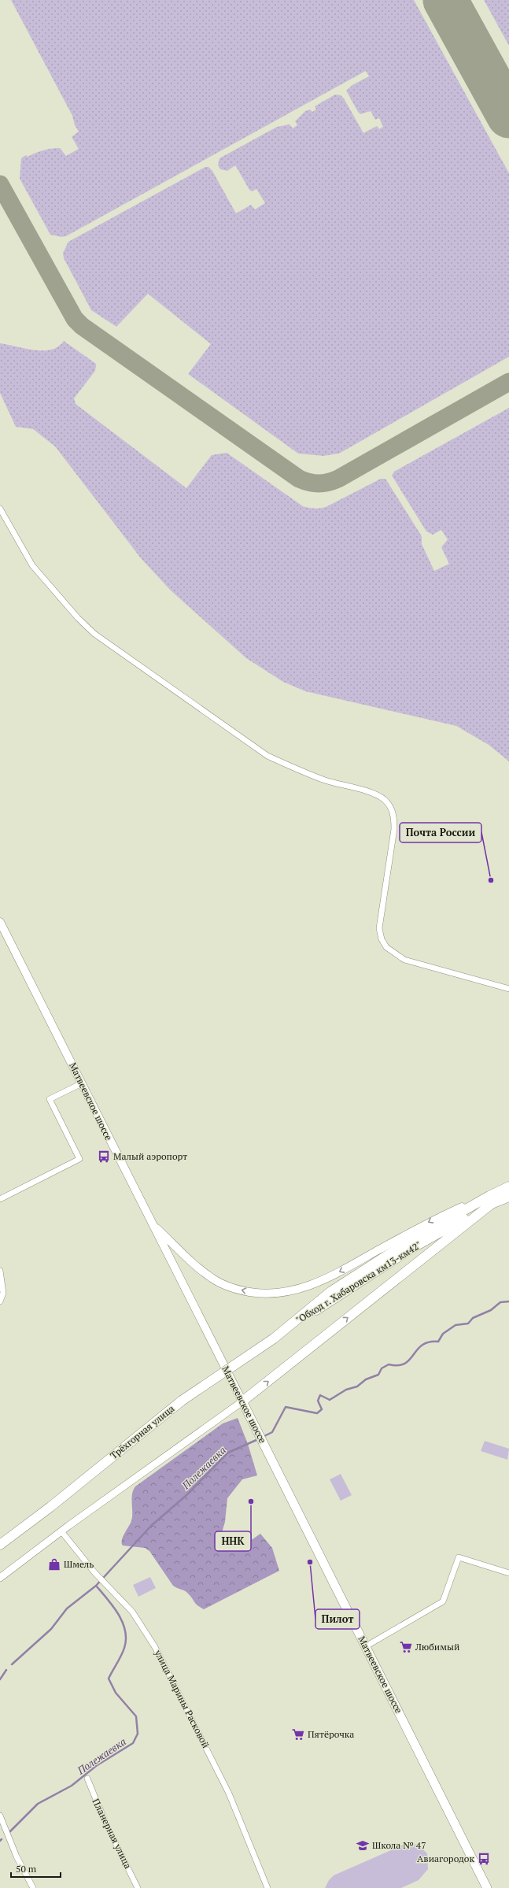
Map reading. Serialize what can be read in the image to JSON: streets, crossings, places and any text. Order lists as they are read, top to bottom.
{
  "streets": {
    "highway": ["\"Обход г. Хабаровска км13-км42\"", "Трёхгорная улица"],
    "main road": ["Матвеевское шоссе"],
    "street": ["улица Марины Расковой", "Планерная улица"]
  },
  "crossings": [
    ["\"Обход г. Хабаровска км13-км42\"", "Трёхгорная улица"]
  ],
  "water": ["Полежаевка"],
  "places": {
    "other": ["Почта России", "ННК", "Пилот"],
    "bus stop": ["Малый аэропорт", "Авиагородок"],
    "shop": ["Шмель"],
    "supermarket": ["Любимый", "Пятёрочка"],
    "school or university": ["Школа № 47"]
  },
  "scale_bar": "50 m"
}
